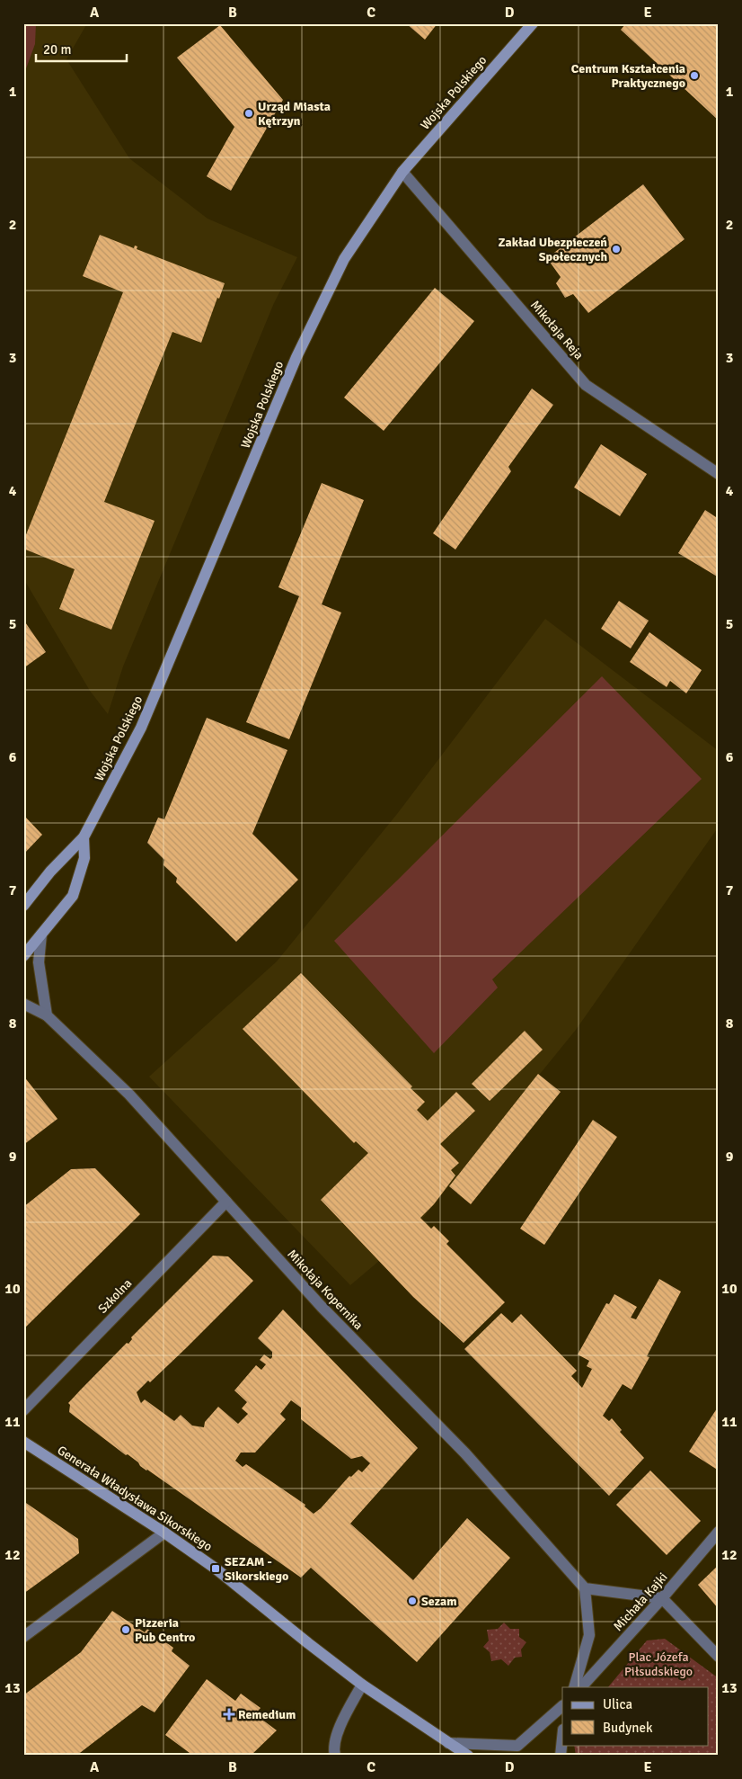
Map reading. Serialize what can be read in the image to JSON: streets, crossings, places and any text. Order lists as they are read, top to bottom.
{
  "streets": {
    "street": [
      "Wojska Polskiego",
      "Mikołaja Reja",
      "Mikołaja Kopernika",
      "Szkolna",
      "Generała Władysława Sikorskiego",
      "Michała Kajki"
    ]
  },
  "crossings": [
    ["Wojska Polskiego", "Mikołaja Reja"],
    ["Mikołaja Kopernika", "Szkolna"]
  ],
  "parks": ["Plac Józefa Piłsudskiego"],
  "places": {
    "other": [
      "Centrum Kształcenia Praktycznego",
      "Urząd Miasta Kętrzyn",
      "Zakład Ubezpieczeń Społecznych",
      "Sezam",
      "Pizzeria Pub Centro"
    ],
    "transit": ["SEZAM - Sikorskiego"],
    "health": ["Remedium"]
  },
  "legend": ["Ulica", "Budynek"],
  "scale_bar": "20 m",
  "grid": {
    "columns": [
      "A",
      "B",
      "C",
      "D",
      "E"
    ],
    "rows": [
      "1",
      "2",
      "3",
      "4",
      "5",
      "6",
      "7",
      "8",
      "9",
      "10",
      "11",
      "12",
      "13"
    ]
  }
}
